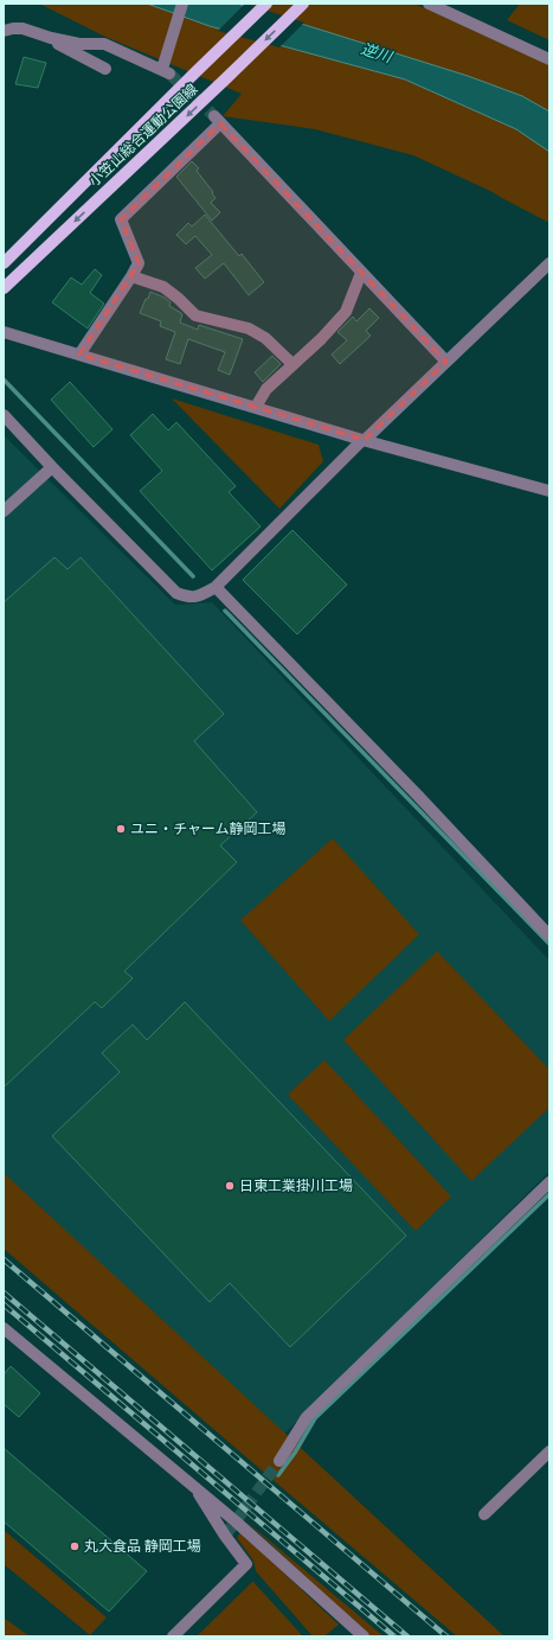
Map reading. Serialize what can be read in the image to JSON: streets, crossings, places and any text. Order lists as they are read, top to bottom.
{
  "streets": {
    "main road": ["小笠山総合運動公園線"]
  },
  "water": ["逆川"],
  "places": ["ユニ・チャーム静岡工場", "日東工業掛川工場", "丸大食品 静岡工場"]
}
